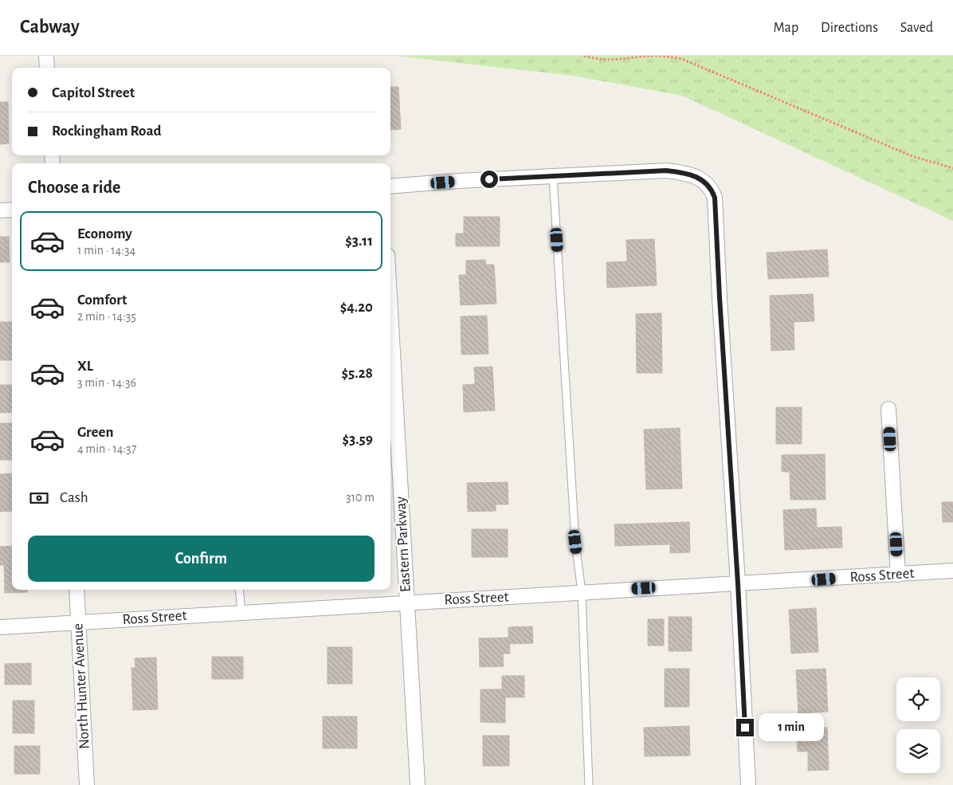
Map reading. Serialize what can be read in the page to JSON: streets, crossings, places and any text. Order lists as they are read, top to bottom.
{
  "streets": {
    "street": ["Eastern Parkway", "Ross Street", "North Hunter Avenue"]
  },
  "crossings": [
    ["Eastern Parkway", "Ross Street"],
    ["Ross Street", "North Hunter Avenue"]
  ],
  "page": {
    "header": "Cabway",
    "nav": ["Map", "Directions", "Saved"],
    "banner": ["Capitol Street", "Rockingham Road"],
    "heading": "Choose a ride",
    "list": [
      {
        "name": "Economy",
        "note": "1 min · 14:34",
        "value": "$3.11"
      },
      {
        "name": "Comfort",
        "note": "2 min · 14:35",
        "value": "$4.20"
      },
      {
        "name": "XL",
        "note": "3 min · 14:36",
        "value": "$5.28"
      },
      {
        "name": "Green",
        "note": "4 min · 14:37",
        "value": "$3.59"
      }
    ],
    "pay": ["Cash", "310 m"],
    "buttons": "Confirm",
    "bubble": "1 min"
  }
}
